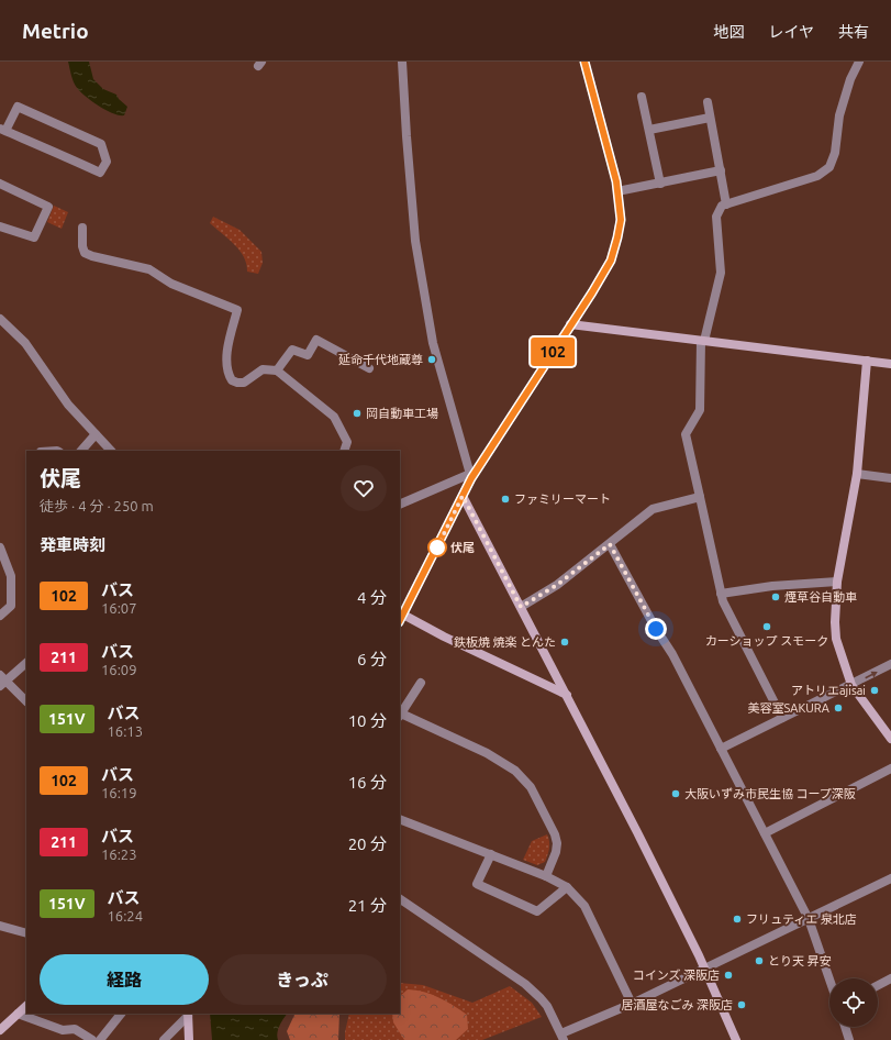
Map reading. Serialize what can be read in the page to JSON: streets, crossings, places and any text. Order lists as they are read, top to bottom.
{
  "places": [
    "延命千代地蔵尊",
    "岡自動車工場",
    "ファミリーマート",
    "伏尾",
    "煙草谷自動車",
    "カーショップ スモーク",
    "鉄板焼 焼楽 とんた",
    "アトリエajisai",
    "美容室SAKURA",
    "大阪いずみ市民生協 コープ深阪",
    "フリュティエ 泉北店",
    "とり天 昇安",
    "コインズ 深阪店",
    "居酒屋なごみ 深阪店"
  ],
  "lines": ["bus line 102"],
  "page": {
    "header": "Metrio",
    "nav": ["地図", "レイヤ", "共有"],
    "on_map": "102",
    "heading": [
      ["伏尾", "徒歩 · 4 分 · 250 m"],
      "発車時刻"
    ],
    "list": [
      {
        "mark": "102",
        "name": "バス",
        "note": "16:07",
        "value": "4 分"
      },
      {
        "mark": "211",
        "name": "バス",
        "note": "16:09",
        "value": "6 分"
      },
      {
        "mark": "151V",
        "name": "バス",
        "note": "16:13",
        "value": "10 分"
      },
      {
        "mark": "102",
        "name": "バス",
        "note": "16:19",
        "value": "16 分"
      },
      {
        "mark": "211",
        "name": "バス",
        "note": "16:23",
        "value": "20 分"
      },
      {
        "mark": "151V",
        "name": "バス",
        "note": "16:24",
        "value": "21 分"
      }
    ],
    "buttons": ["経路", "きっぷ"]
  }
}
